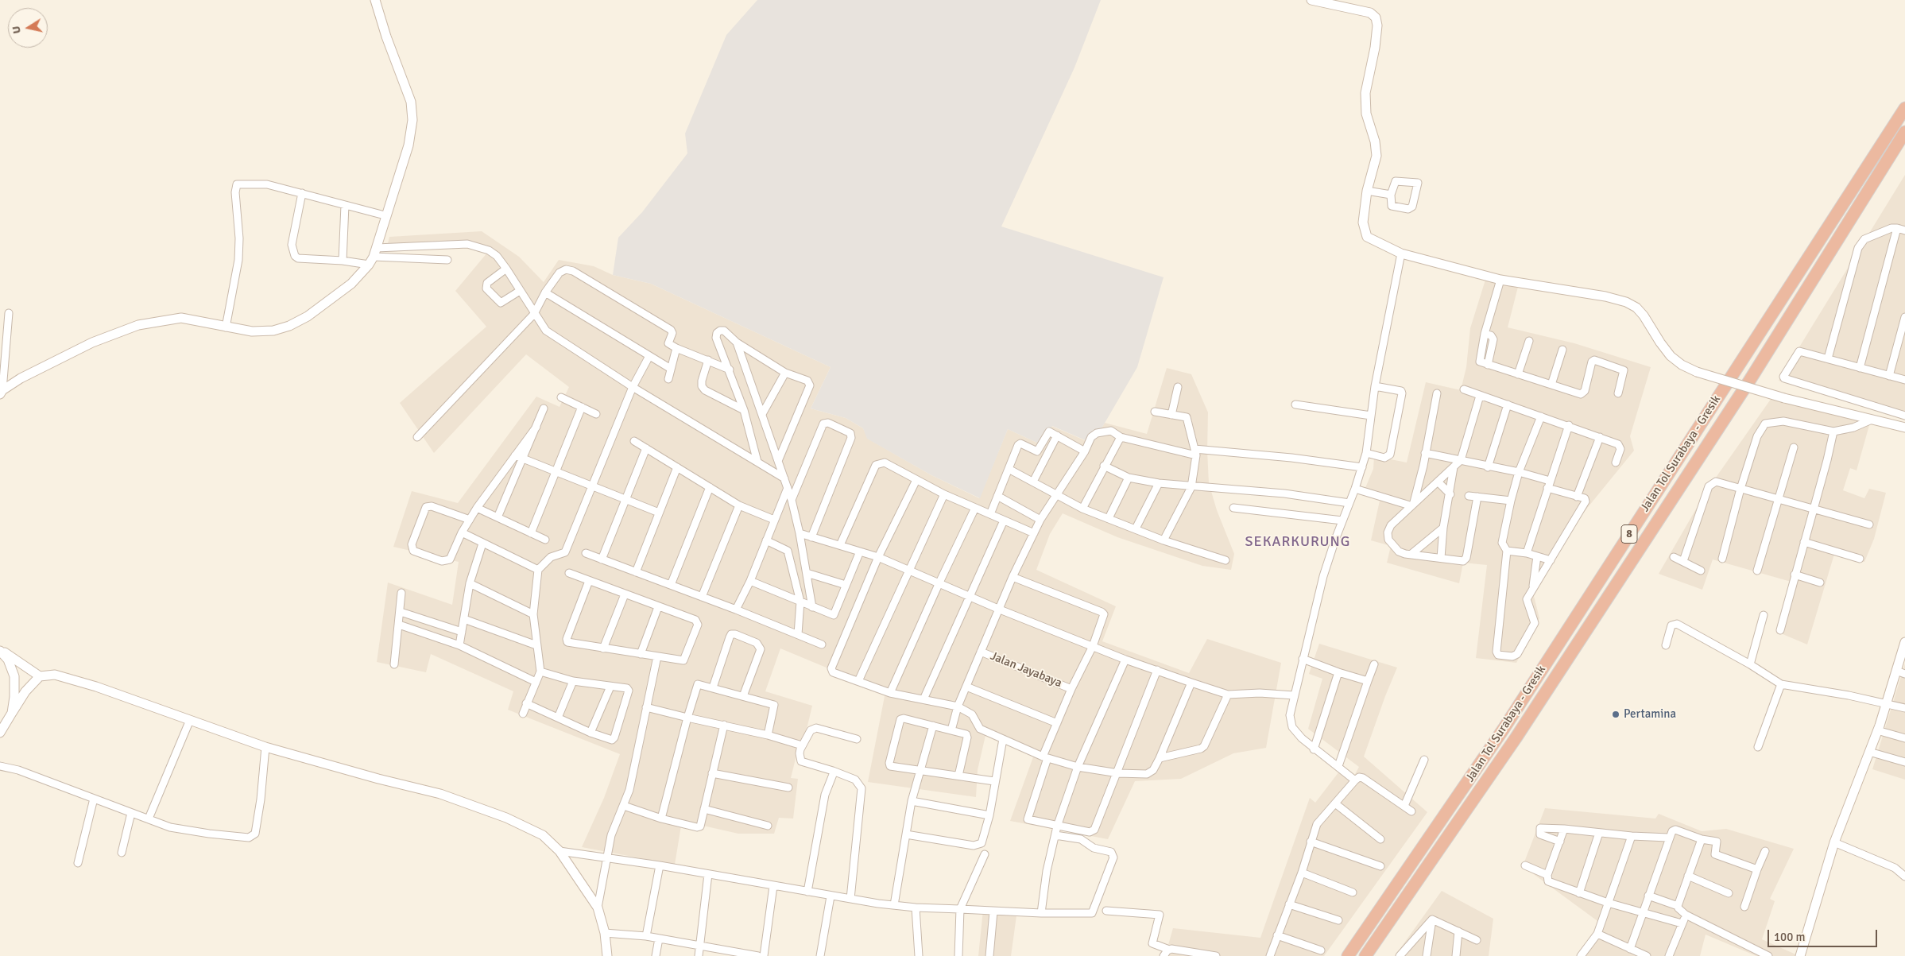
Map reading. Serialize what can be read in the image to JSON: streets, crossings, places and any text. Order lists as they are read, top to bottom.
{
  "streets": {
    "highway": ["Jalan Tol Surabaya - Gresik", "8"],
    "street": ["Jalan Jayabaya"]
  },
  "districts": ["SEKARKURUNG"],
  "places": ["Pertamina"],
  "scale_bar": "100 m",
  "north": "left"
}
